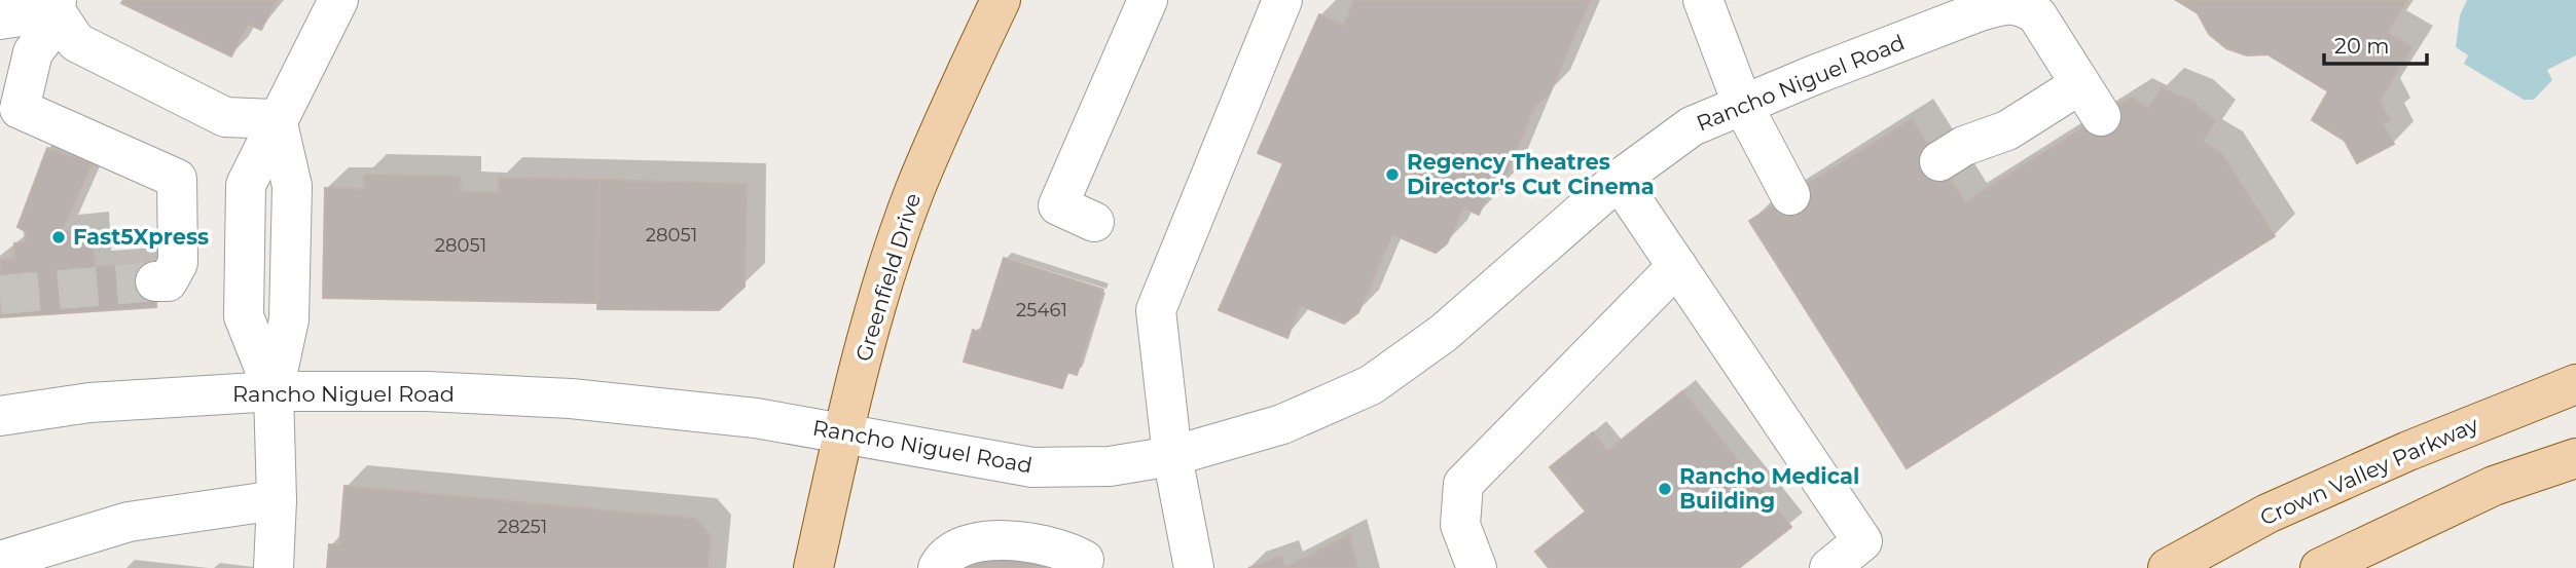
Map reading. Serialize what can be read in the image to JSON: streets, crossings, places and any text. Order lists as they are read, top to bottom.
{
  "streets": {
    "main road": ["Greenfield Drive", "Crown Valley Parkway"],
    "street": ["Rancho Niguel Road"]
  },
  "crossings": [
    ["Rancho Niguel Road", "Greenfield Drive"]
  ],
  "places": ["Regency Theatres Director's Cut Cinema", "Fast5Xpress", "Rancho Medical Building"],
  "house_numbers": [
    "28051",
    "28051",
    "25461",
    "28251"
  ],
  "scale_bar": "20 m"
}
